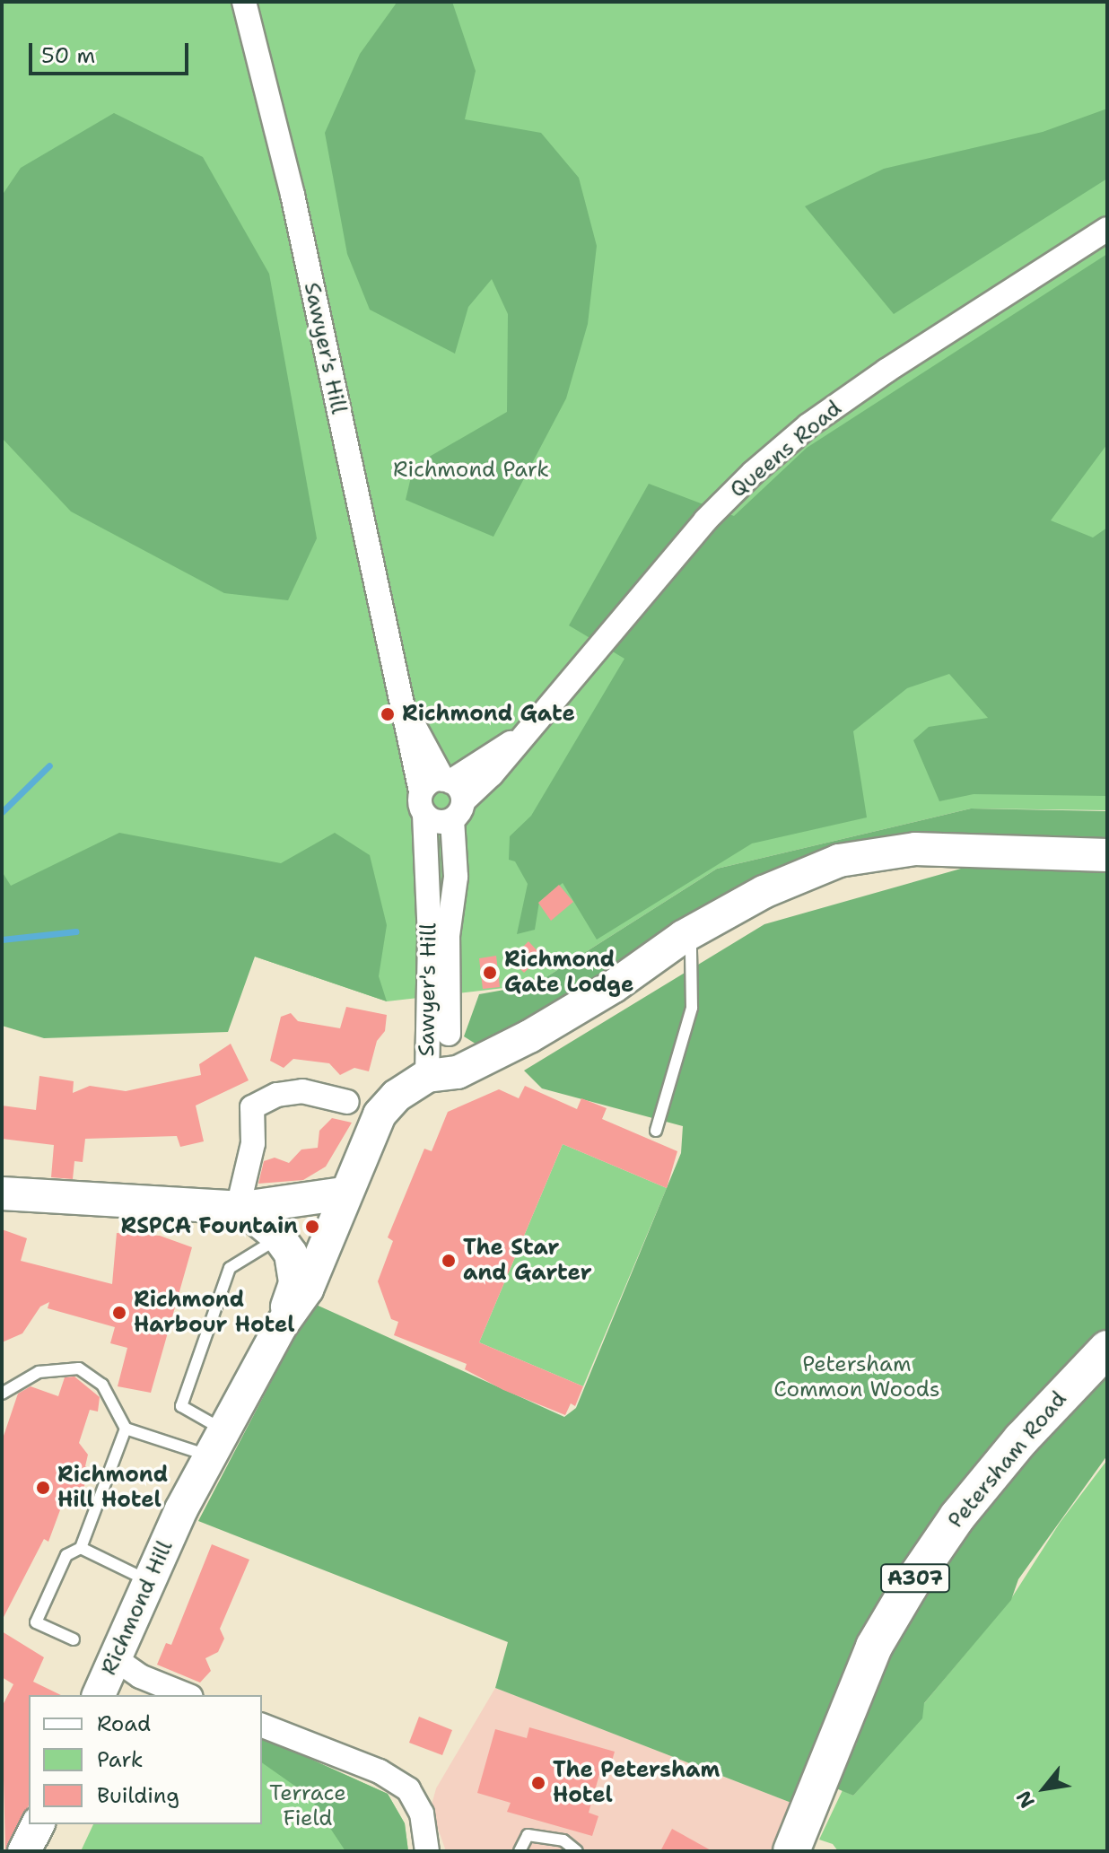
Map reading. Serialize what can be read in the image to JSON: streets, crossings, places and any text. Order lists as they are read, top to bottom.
{
  "streets": {
    "main road": ["Petersham Road", "A307", "Richmond Hill"],
    "street": ["Sawyer's Hill", "Queens Road"]
  },
  "crossings": [
    ["Sawyer's Hill", "Queens Road"],
    ["Sawyer's Hill", "Richmond Hill"]
  ],
  "parks": ["Richmond Park", "Petersham Common Woods", "Terrace Field"],
  "places": [
    "Richmond Gate",
    "Richmond Gate Lodge",
    "RSPCA Fountain",
    "The Star and Garter",
    "Richmond Harbour Hotel",
    "Richmond Hill Hotel",
    "The Petersham Hotel"
  ],
  "legend": ["Road", "Park", "Building"],
  "scale_bar": "50 m",
  "north": "bottom left"
}
